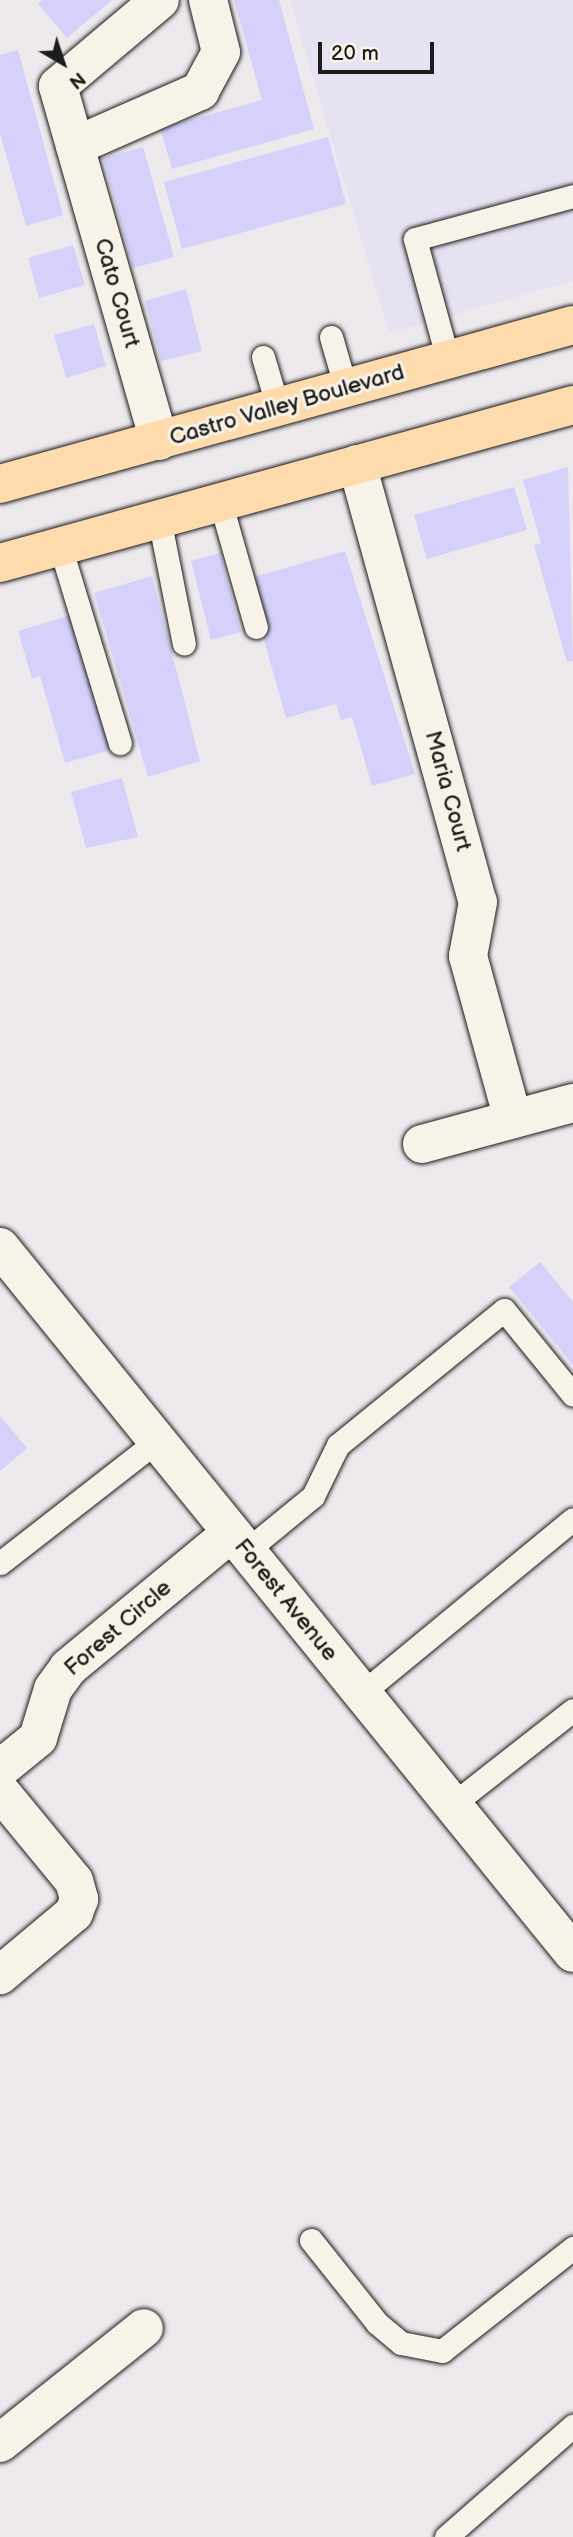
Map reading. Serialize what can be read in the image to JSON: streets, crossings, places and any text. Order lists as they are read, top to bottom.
{
  "streets": {
    "main road": ["Castro Valley Boulevard"],
    "street": [
      "Cato Court",
      "Maria Court",
      "Forest Avenue",
      "Forest Circle"
    ]
  },
  "crossings": [
    ["Cato Court", "Castro Valley Boulevard"],
    ["Forest Avenue", "Forest Circle"]
  ],
  "scale_bar": "20 m",
  "north": "bottom right"
}
